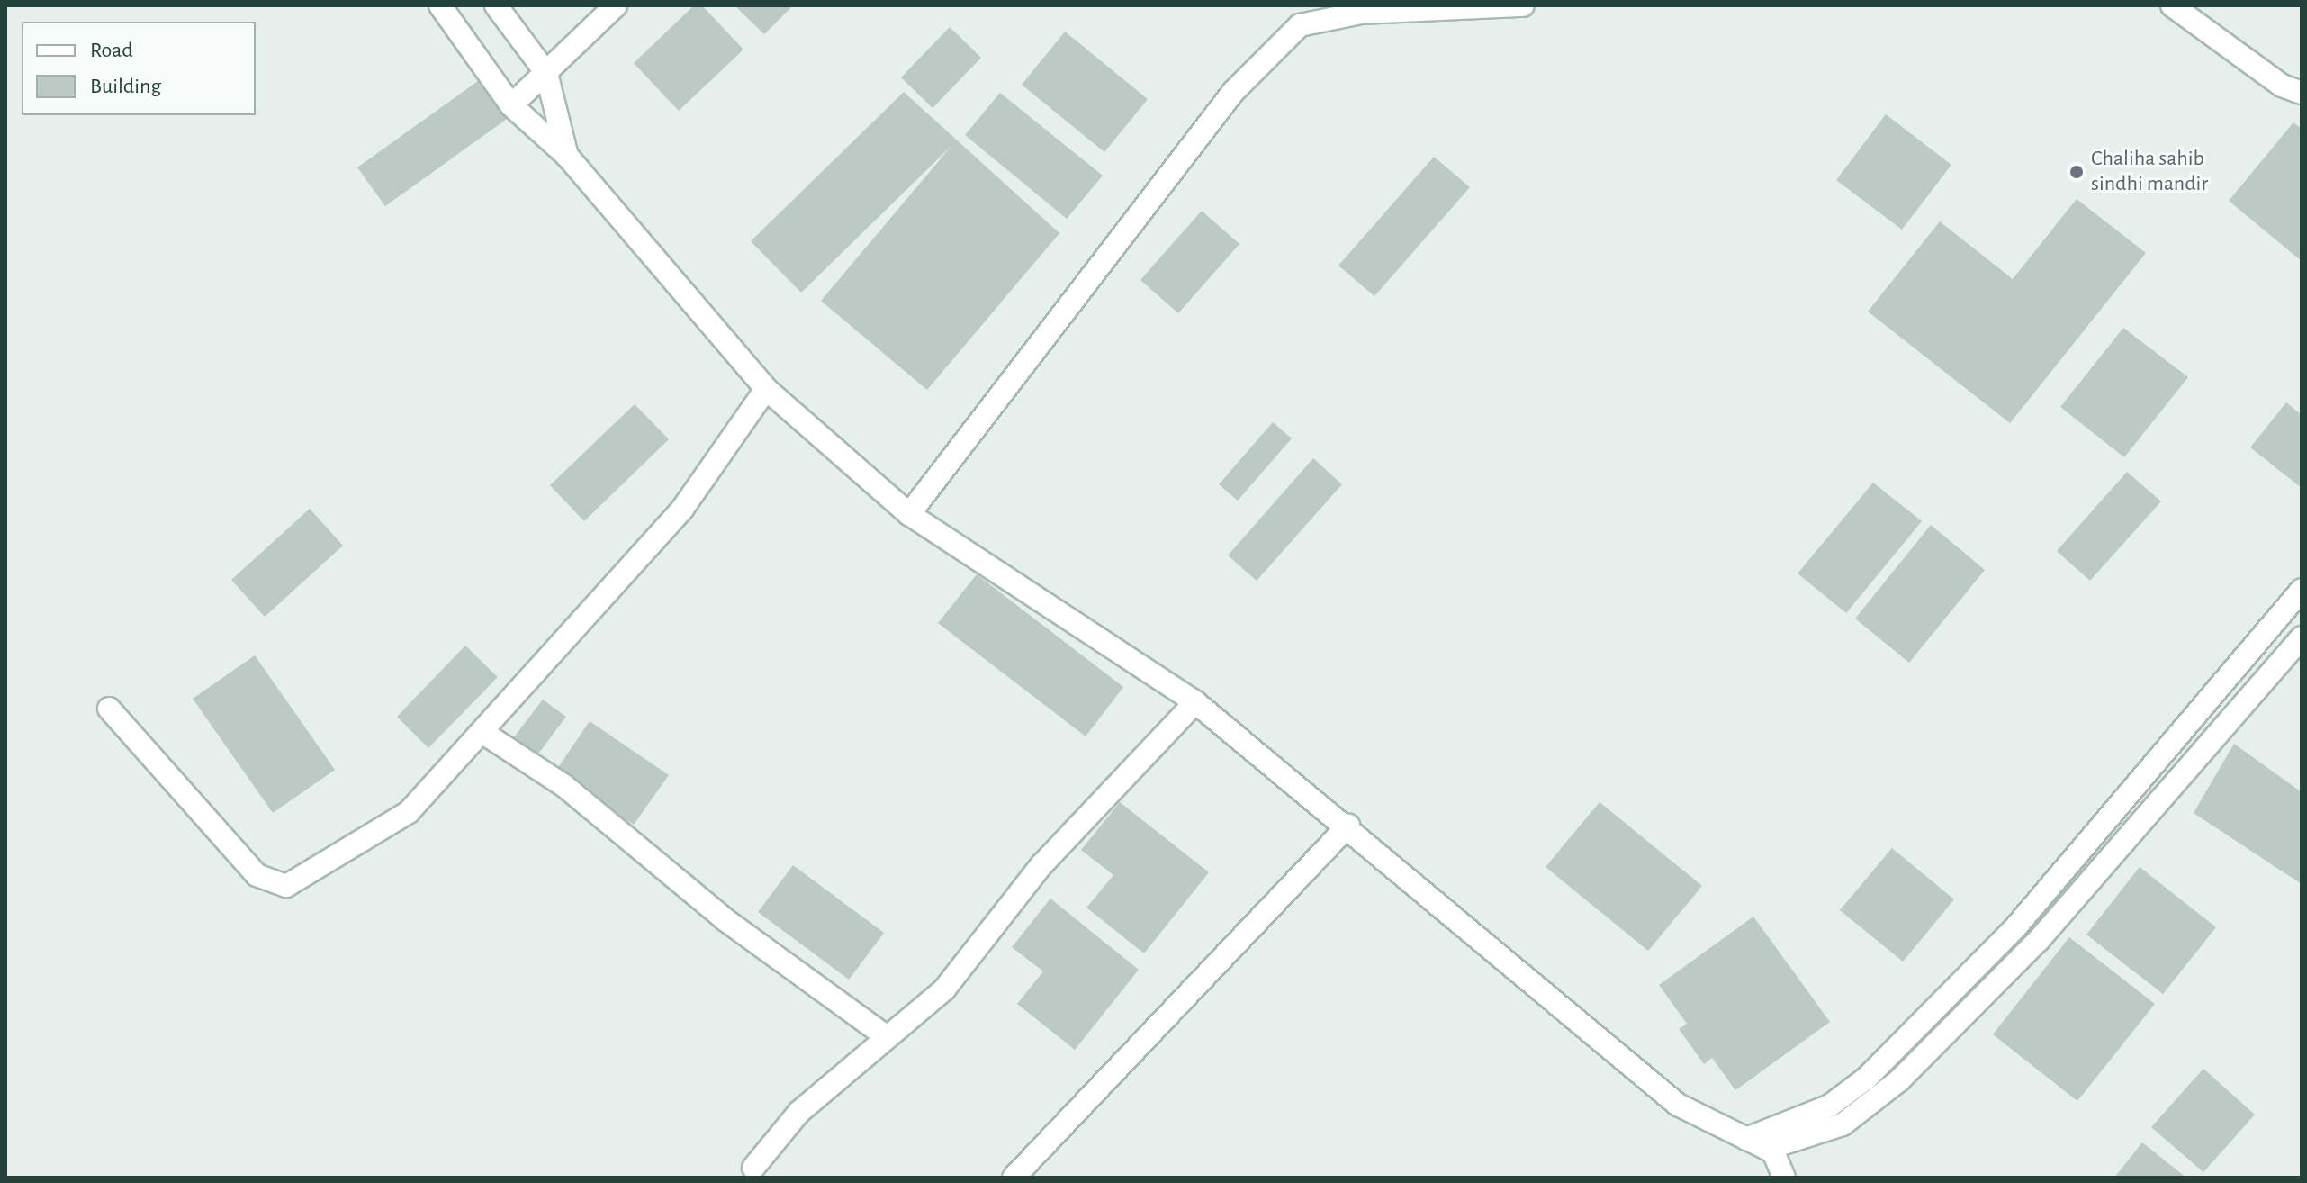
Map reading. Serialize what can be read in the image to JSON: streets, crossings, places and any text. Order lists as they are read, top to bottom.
{
  "places": ["Chaliha sahib sindhi mandir"],
  "legend": ["Road", "Building"]
}
